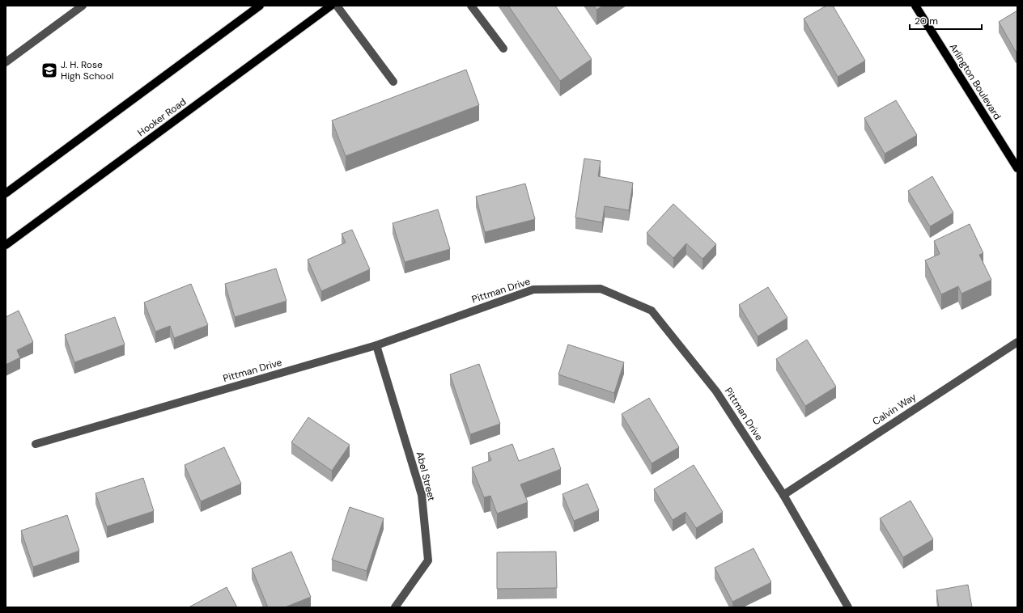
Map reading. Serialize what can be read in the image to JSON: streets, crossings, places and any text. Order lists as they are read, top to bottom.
{
  "streets": {
    "main road": ["Arlington Boulevard", "Hooker Road"],
    "street": ["Pittman Drive", "Calvin Way", "Abel Street"]
  },
  "crossings": [
    ["Pittman Drive", "Calvin Way"],
    ["Pittman Drive", "Abel Street"]
  ],
  "places": {
    "school or university": ["J. H. Rose High School"]
  },
  "scale_bar": "20 m"
}
